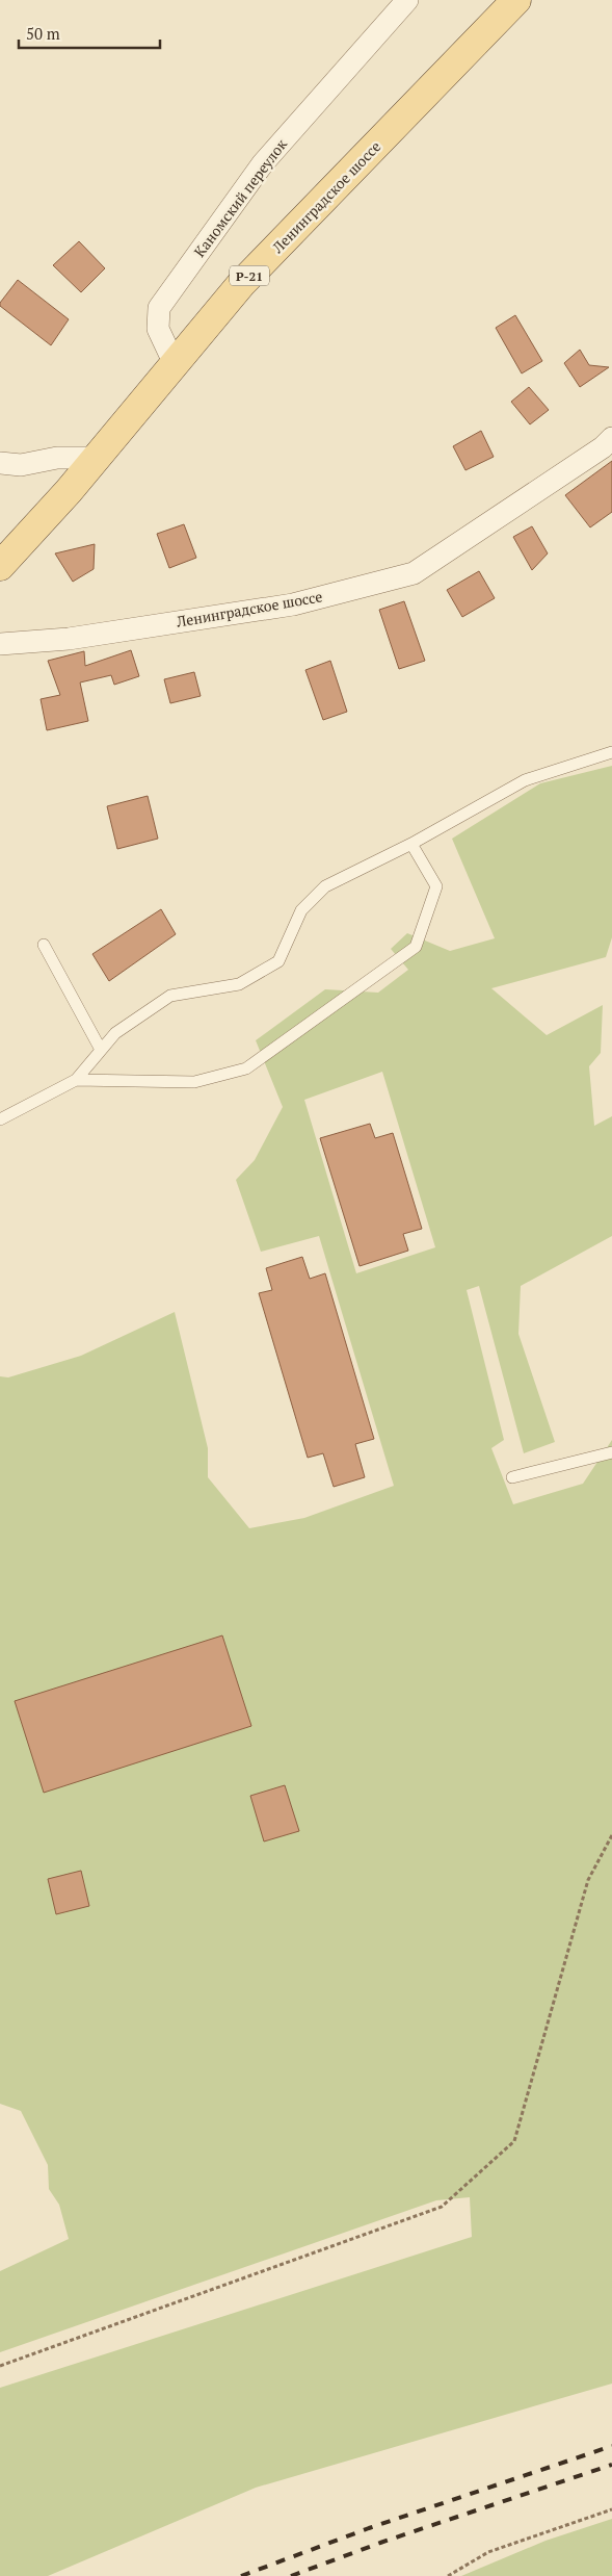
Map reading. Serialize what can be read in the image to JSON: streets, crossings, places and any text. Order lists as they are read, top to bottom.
{
  "streets": {
    "main road": ["Ленинградское шоссе", "Р-21"],
    "street": ["Каномский переулок"]
  },
  "crossings": [
    ["Ленинградское шоссе", "Каномский переулок"]
  ],
  "scale_bar": "50 m"
}
